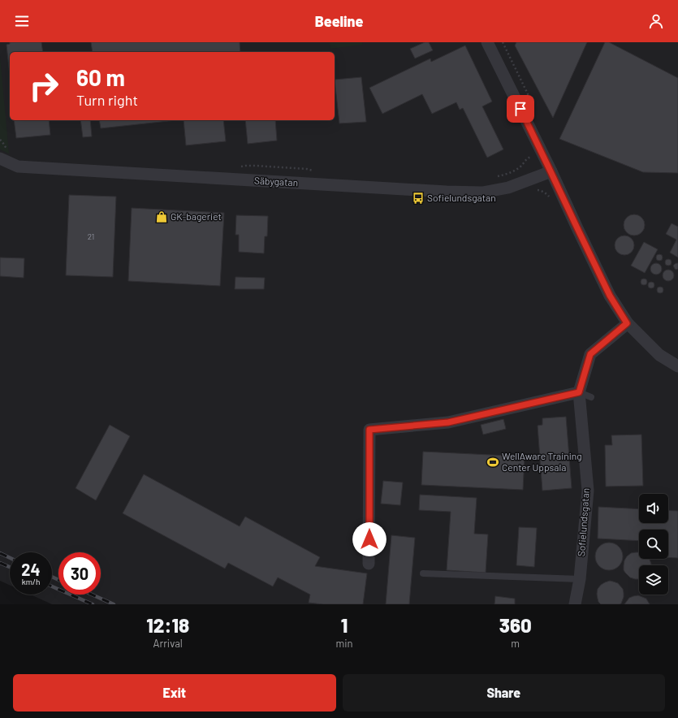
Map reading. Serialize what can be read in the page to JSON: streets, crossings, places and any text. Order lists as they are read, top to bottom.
{
  "streets": {
    "street": ["Säbygatan", "Sofielundsgatan"]
  },
  "places": {
    "bus stop": ["Sofielundsgatan"],
    "shop": ["GK-bageriet"],
    "sports": ["WellAware Training Center Uppsala"]
  },
  "house_numbers": ["21"],
  "page": {
    "header": "Beeline",
    "turn": ["60 m", "Turn right"],
    "speed": "24 km/h",
    "limit": "30",
    "eta": [
      "12:18",
      "Arrival",
      "1",
      "min",
      "360",
      "m"
    ],
    "buttons": ["Exit", "Share"]
  }
}
